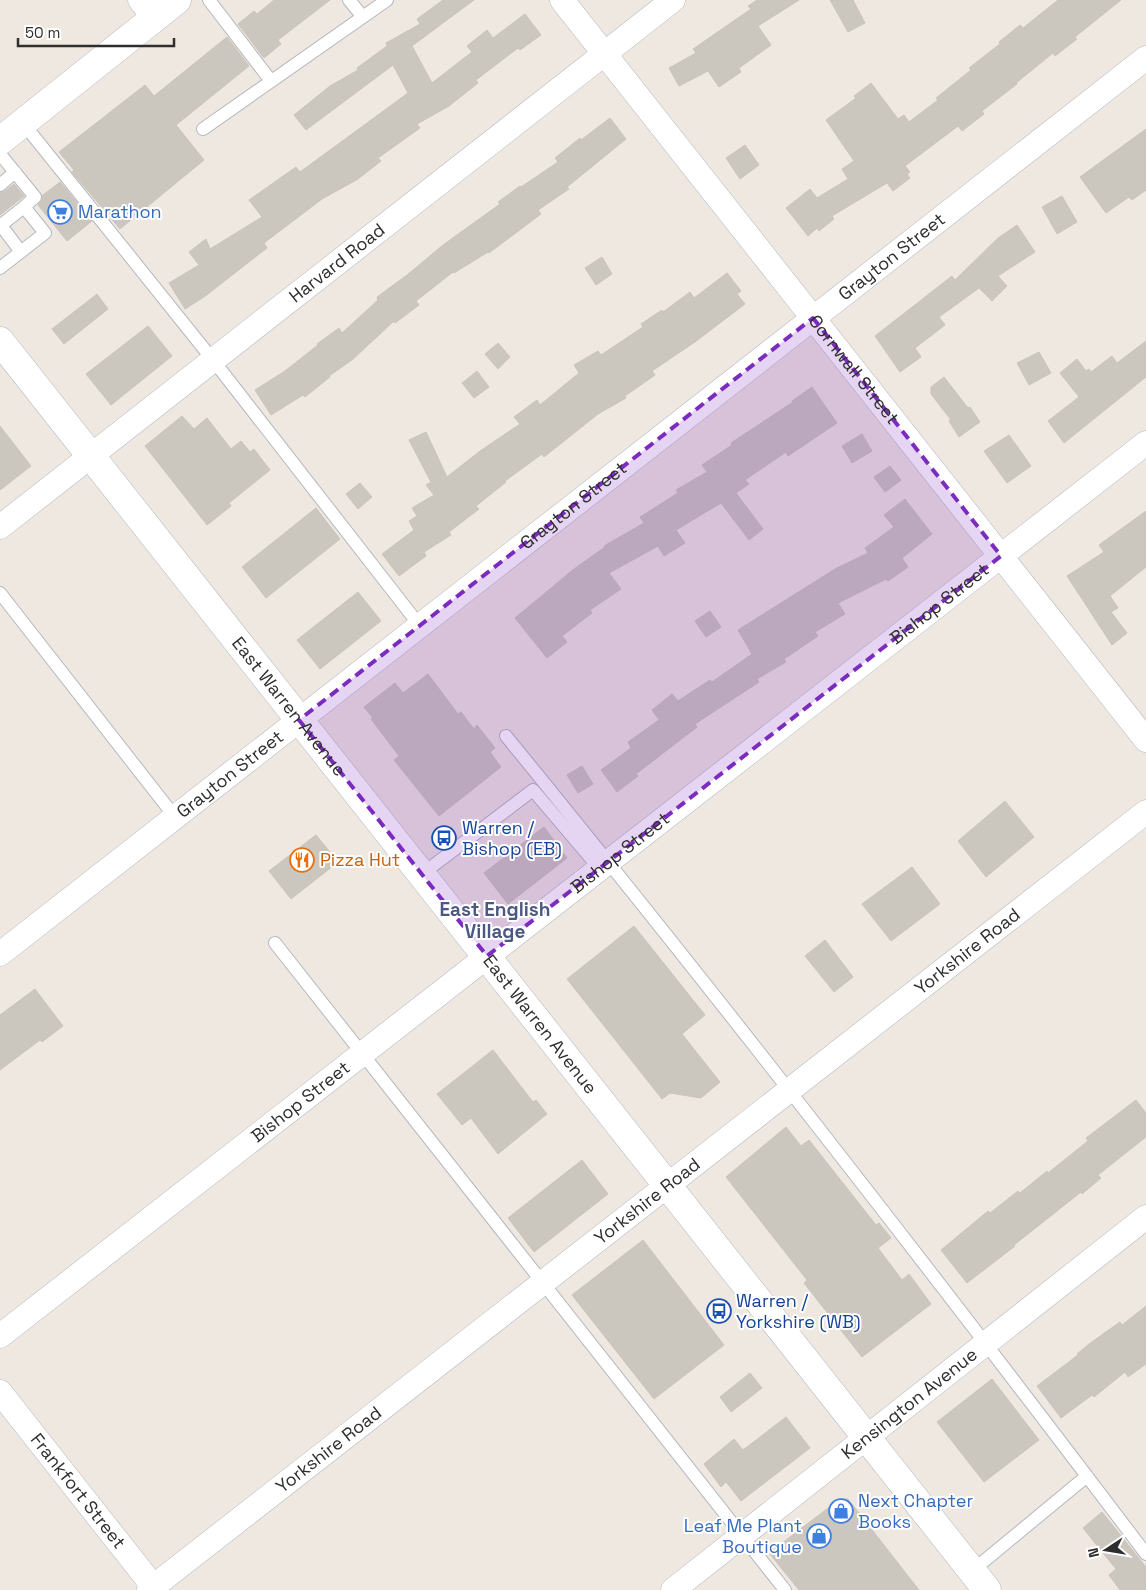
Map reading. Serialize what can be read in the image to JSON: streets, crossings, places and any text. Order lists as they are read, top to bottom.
{
  "streets": {
    "main road": ["East Warren Avenue"],
    "street": [
      "Grayton Street",
      "Harvard Road",
      "Cornwall Street",
      "Bishop Street",
      "Yorkshire Road",
      "Kensington Avenue",
      "Frankfort Street"
    ]
  },
  "crossings": [
    ["Grayton Street", "Cornwall Street"],
    ["Grayton Street", "East Warren Avenue"],
    ["Harvard Road", "Cornwall Street"],
    ["Harvard Road", "East Warren Avenue"],
    ["Cornwall Street", "Bishop Street"],
    ["Bishop Street", "East Warren Avenue"],
    ["East Warren Avenue", "Yorkshire Road"],
    ["East Warren Avenue", "Kensington Avenue"],
    ["Yorkshire Road", "Frankfort Street"]
  ],
  "districts": ["East English Village"],
  "places": {
    "supermarket": ["Marathon"],
    "bus stop": ["Warren / Bishop (EB)", "Warren / Yorkshire (WB)"],
    "restaurant": ["Pizza Hut"],
    "shop": ["Next Chapter Books", "Leaf Me Plant Boutique"]
  },
  "scale_bar": "50 m",
  "north": "left"
}
